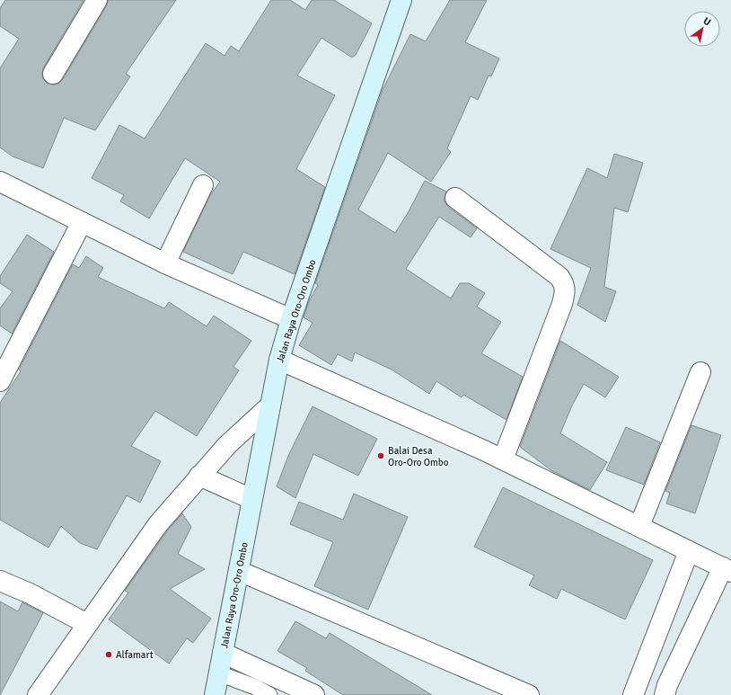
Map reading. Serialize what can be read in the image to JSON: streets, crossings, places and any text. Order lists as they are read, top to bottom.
{
  "streets": {
    "main road": ["Jalan Raya Oro-Oro Ombo"]
  },
  "places": ["Balai Desa Oro-Oro Ombo", "Alfamart"],
  "north": "top right"
}
